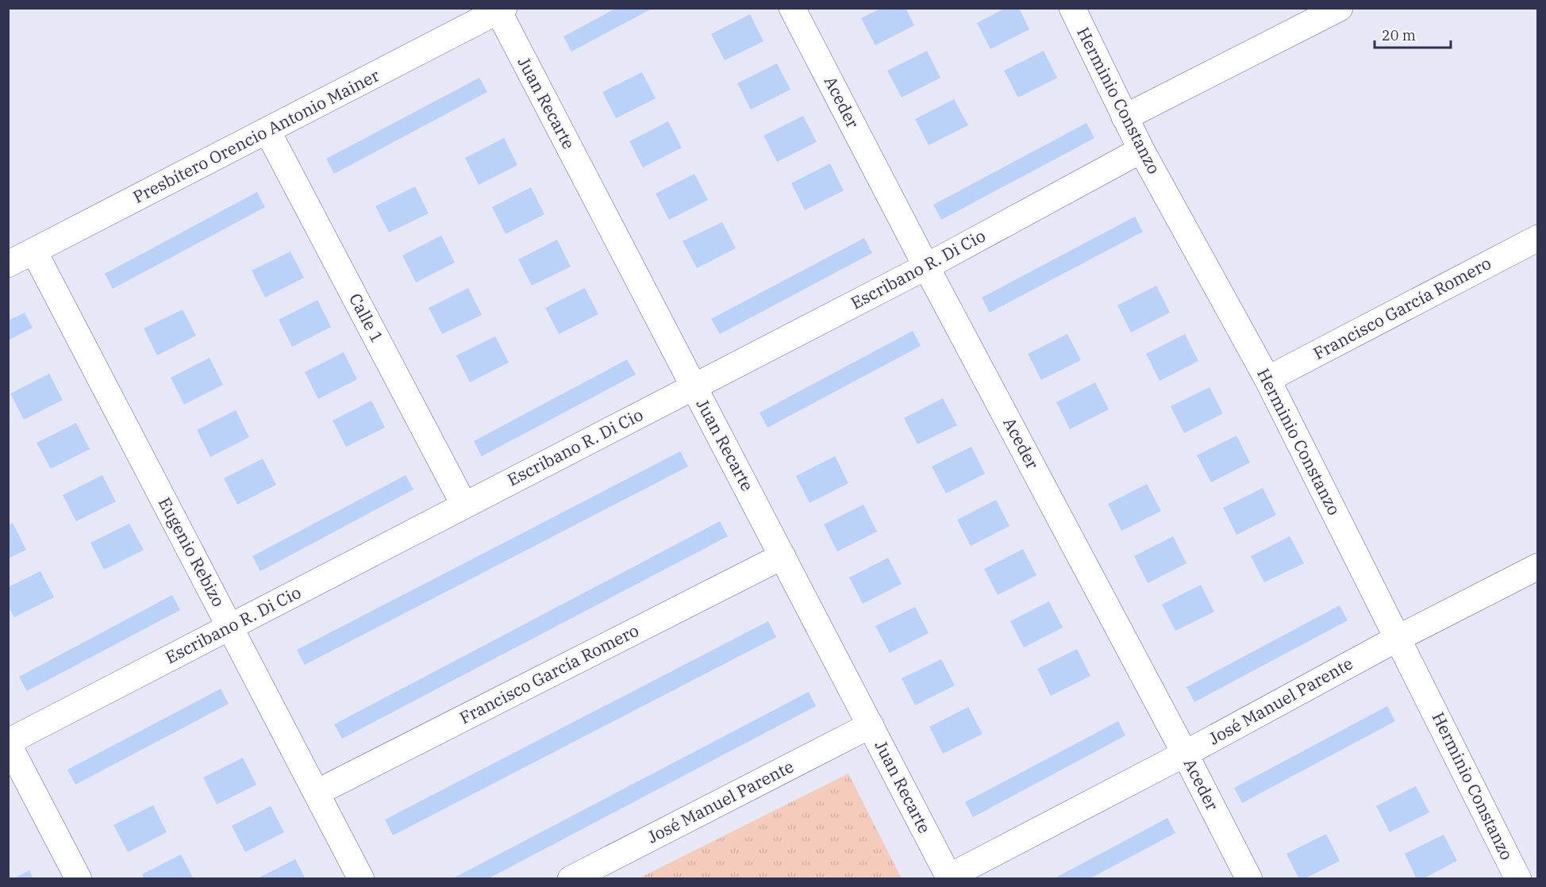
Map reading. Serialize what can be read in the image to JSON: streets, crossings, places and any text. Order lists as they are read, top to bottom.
{
  "streets": {
    "street": [
      "Herminio Constanzo",
      "Aceder",
      "Juan Recarte",
      "Presbítero Orencio Antonio Mainer",
      "Escribano R. Di Cio",
      "Francisco García Romero",
      "Calle 1",
      "Eugenio Rebizo",
      "José Manuel Parente"
    ]
  },
  "crossings": [
    ["Herminio Constanzo", "Escribano R. Di Cio"],
    ["Herminio Constanzo", "Francisco García Romero"],
    ["Herminio Constanzo", "José Manuel Parente"],
    ["Aceder", "Escribano R. Di Cio"],
    ["Aceder", "José Manuel Parente"],
    ["Juan Recarte", "Presbítero Orencio Antonio Mainer"],
    ["Juan Recarte", "Escribano R. Di Cio"],
    ["Juan Recarte", "Francisco García Romero"],
    ["Juan Recarte", "José Manuel Parente"],
    ["Presbítero Orencio Antonio Mainer", "Calle 1"],
    ["Presbítero Orencio Antonio Mainer", "Eugenio Rebizo"],
    ["Escribano R. Di Cio", "Calle 1"],
    ["Escribano R. Di Cio", "Eugenio Rebizo"],
    ["Francisco García Romero", "Eugenio Rebizo"]
  ],
  "scale_bar": "20 m"
}
